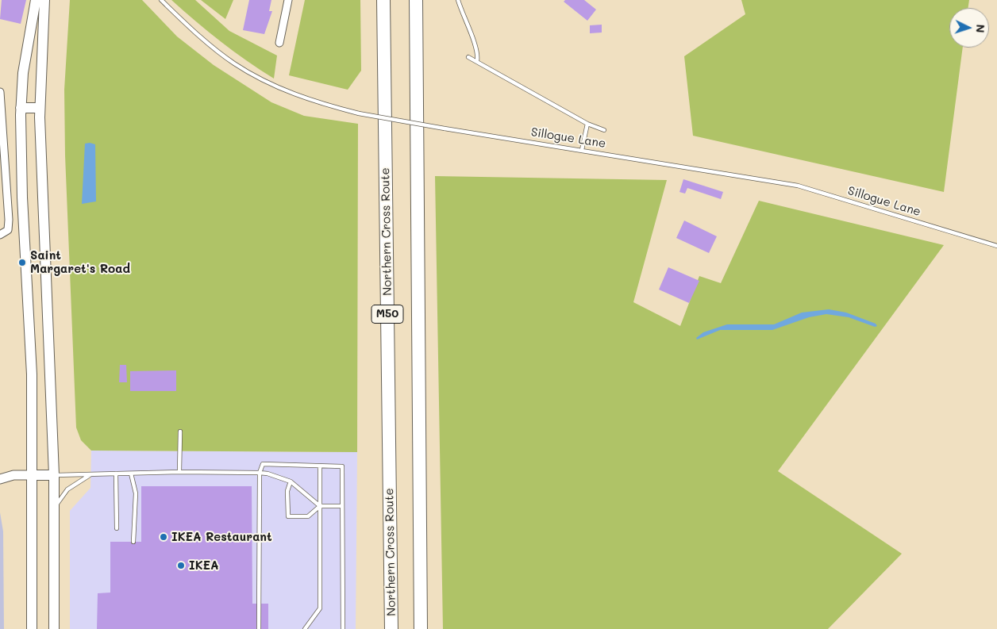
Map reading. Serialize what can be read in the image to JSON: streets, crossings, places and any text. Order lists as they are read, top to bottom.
{
  "streets": {
    "highway": ["Northern Cross Route", "M50"],
    "lane": ["Sillogue Lane"]
  },
  "places": ["Saint Margaret's Road", "IKEA Restaurant", "IKEA"],
  "north": "right"
}
